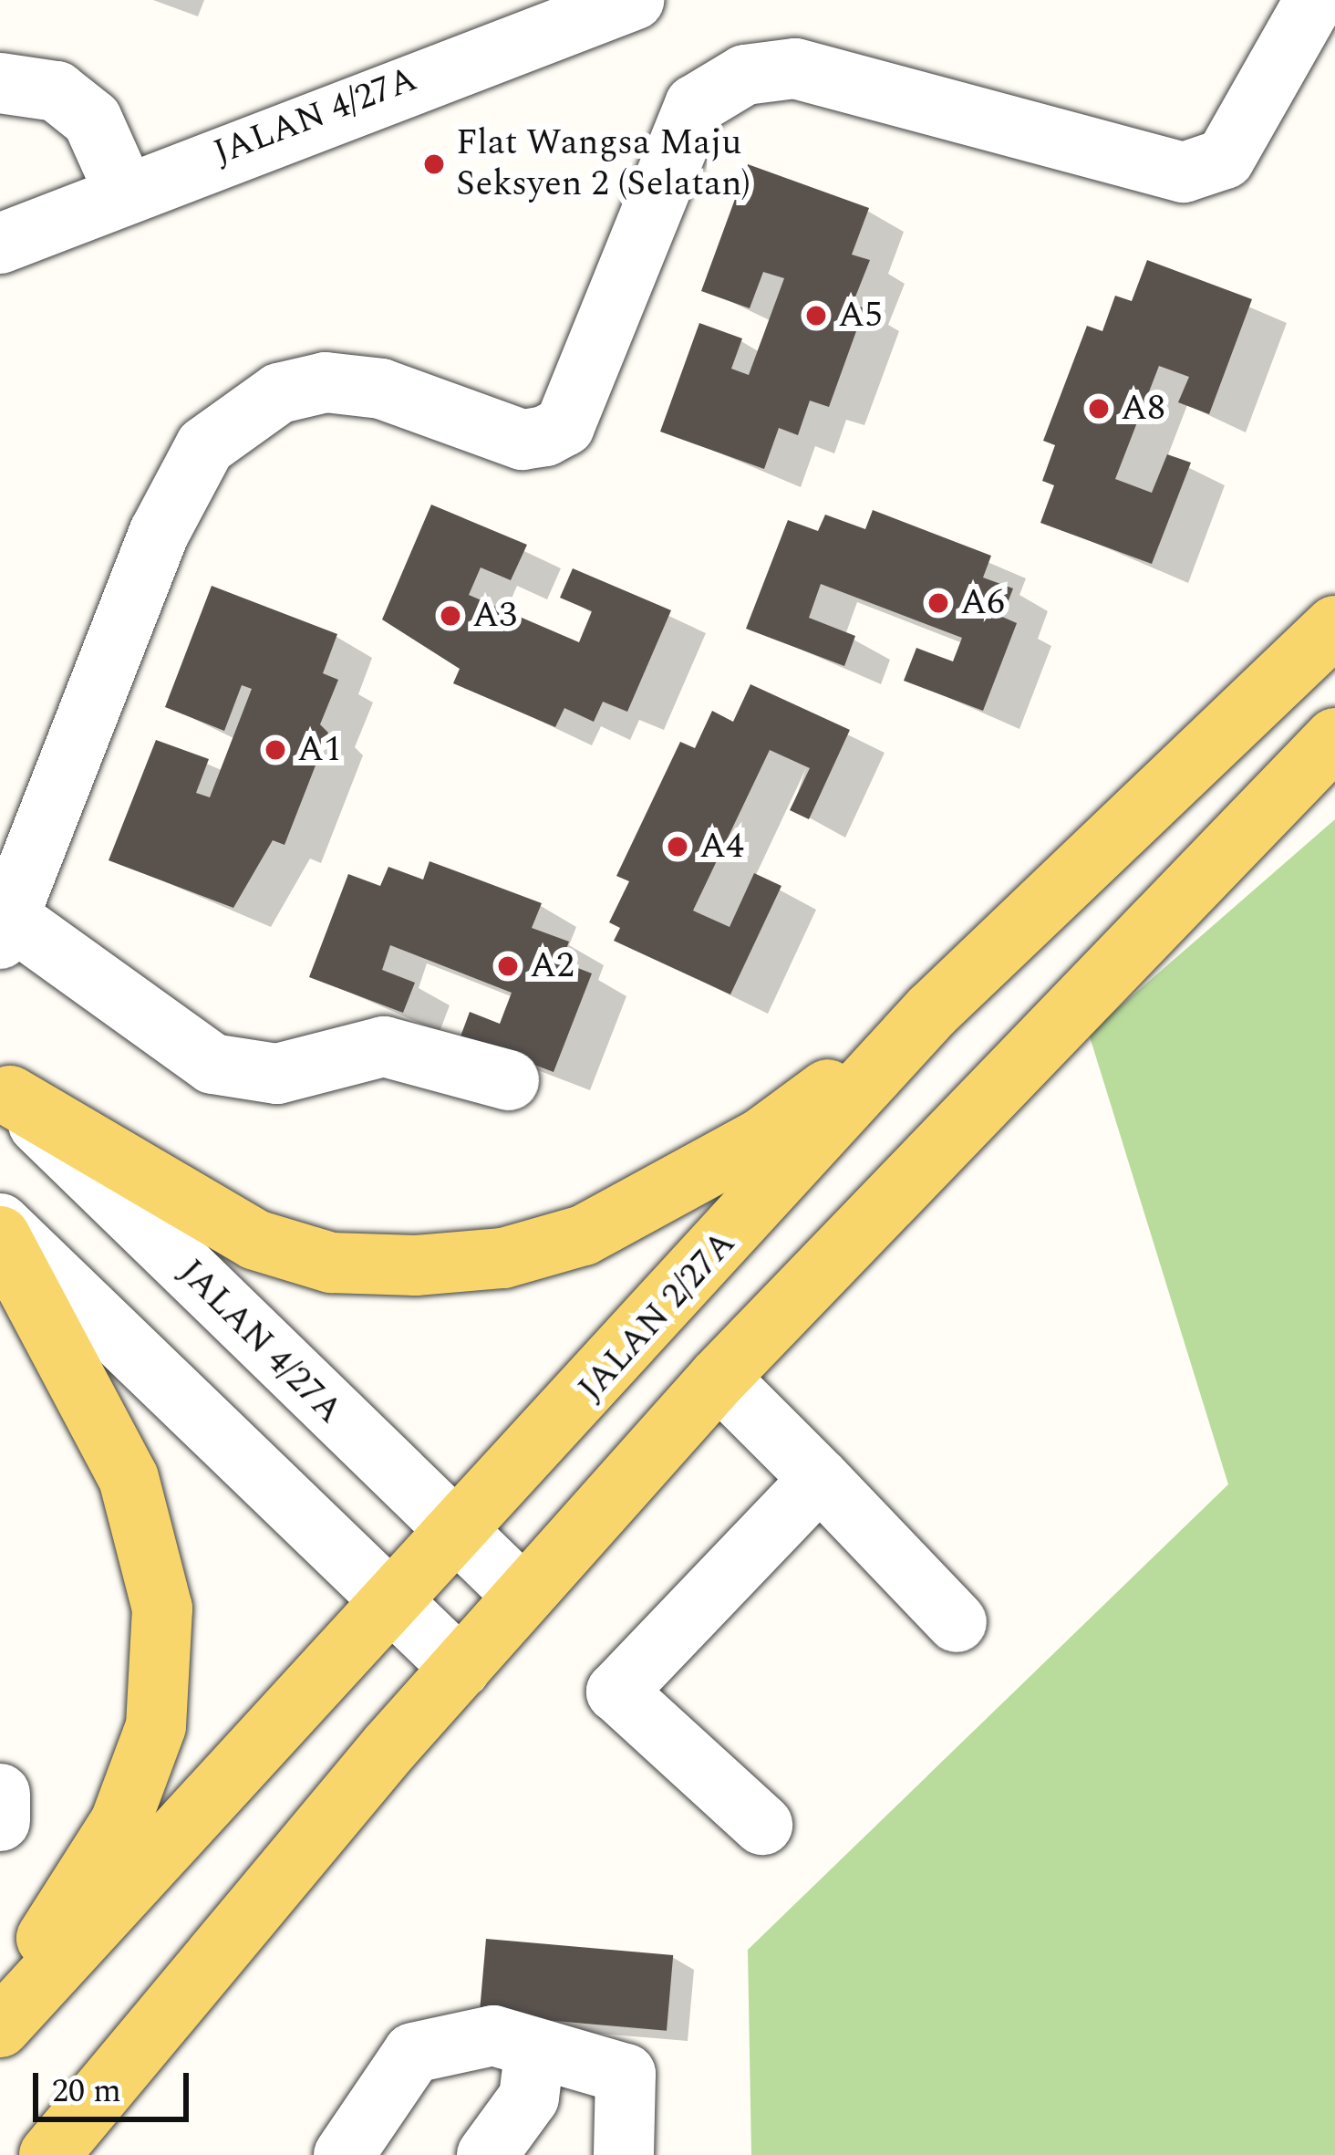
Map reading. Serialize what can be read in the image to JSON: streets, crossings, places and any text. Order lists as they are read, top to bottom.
{
  "streets": {
    "main road": ["JALAN 2/27A"],
    "street": ["JALAN 4/27A"]
  },
  "crossings": [
    ["JALAN 4/27A", "JALAN 2/27A"]
  ],
  "places": [
    "Flat Wangsa Maju Seksyen 2 (Selatan)",
    "A5",
    "A8",
    "A6",
    "A3",
    "A1",
    "A4",
    "A2"
  ],
  "scale_bar": "20 m"
}
